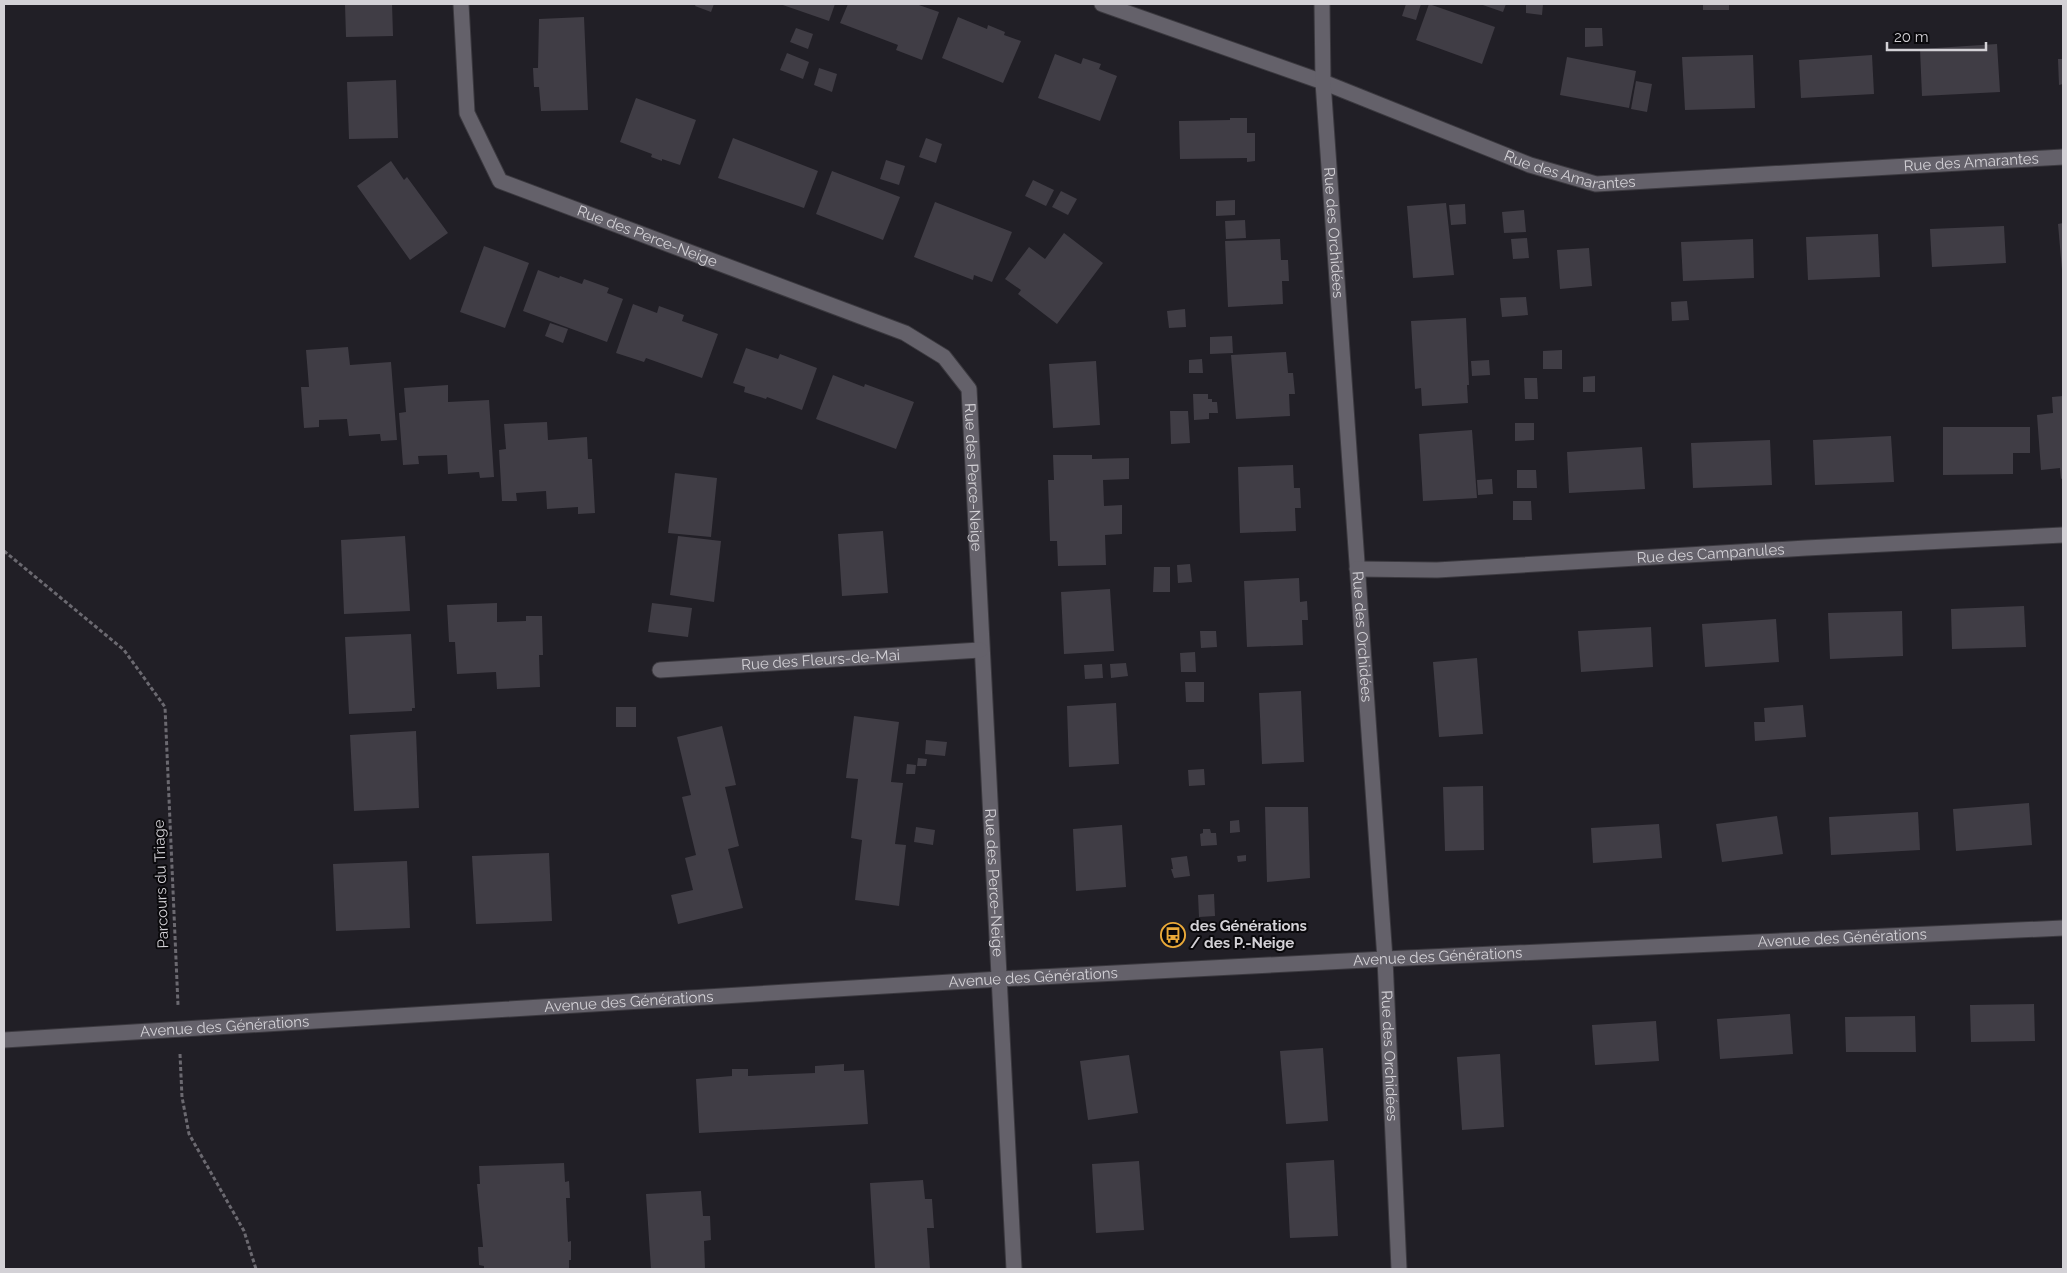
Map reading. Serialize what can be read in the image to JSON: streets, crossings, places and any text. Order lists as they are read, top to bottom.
{
  "streets": {
    "street": [
      "Rue des Amarantes",
      "Rue des Orchidées",
      "Rue des Perce-Neige",
      "Rue des Campanules",
      "Rue des Fleurs-de-Mai",
      "Avenue des Générations"
    ],
    "path": ["Parcours du Triage"]
  },
  "crossings": [
    ["Rue des Amarantes", "Rue des Orchidées"],
    ["Rue des Orchidées", "Rue des Campanules"],
    ["Rue des Orchidées", "Avenue des Générations"],
    ["Rue des Perce-Neige", "Rue des Fleurs-de-Mai"],
    ["Rue des Perce-Neige", "Avenue des Générations"],
    ["Parcours du Triage", "Avenue des Générations"]
  ],
  "places": {
    "bus stop": ["des Générations / des P.-Neige"]
  },
  "scale_bar": "20 m"
}
